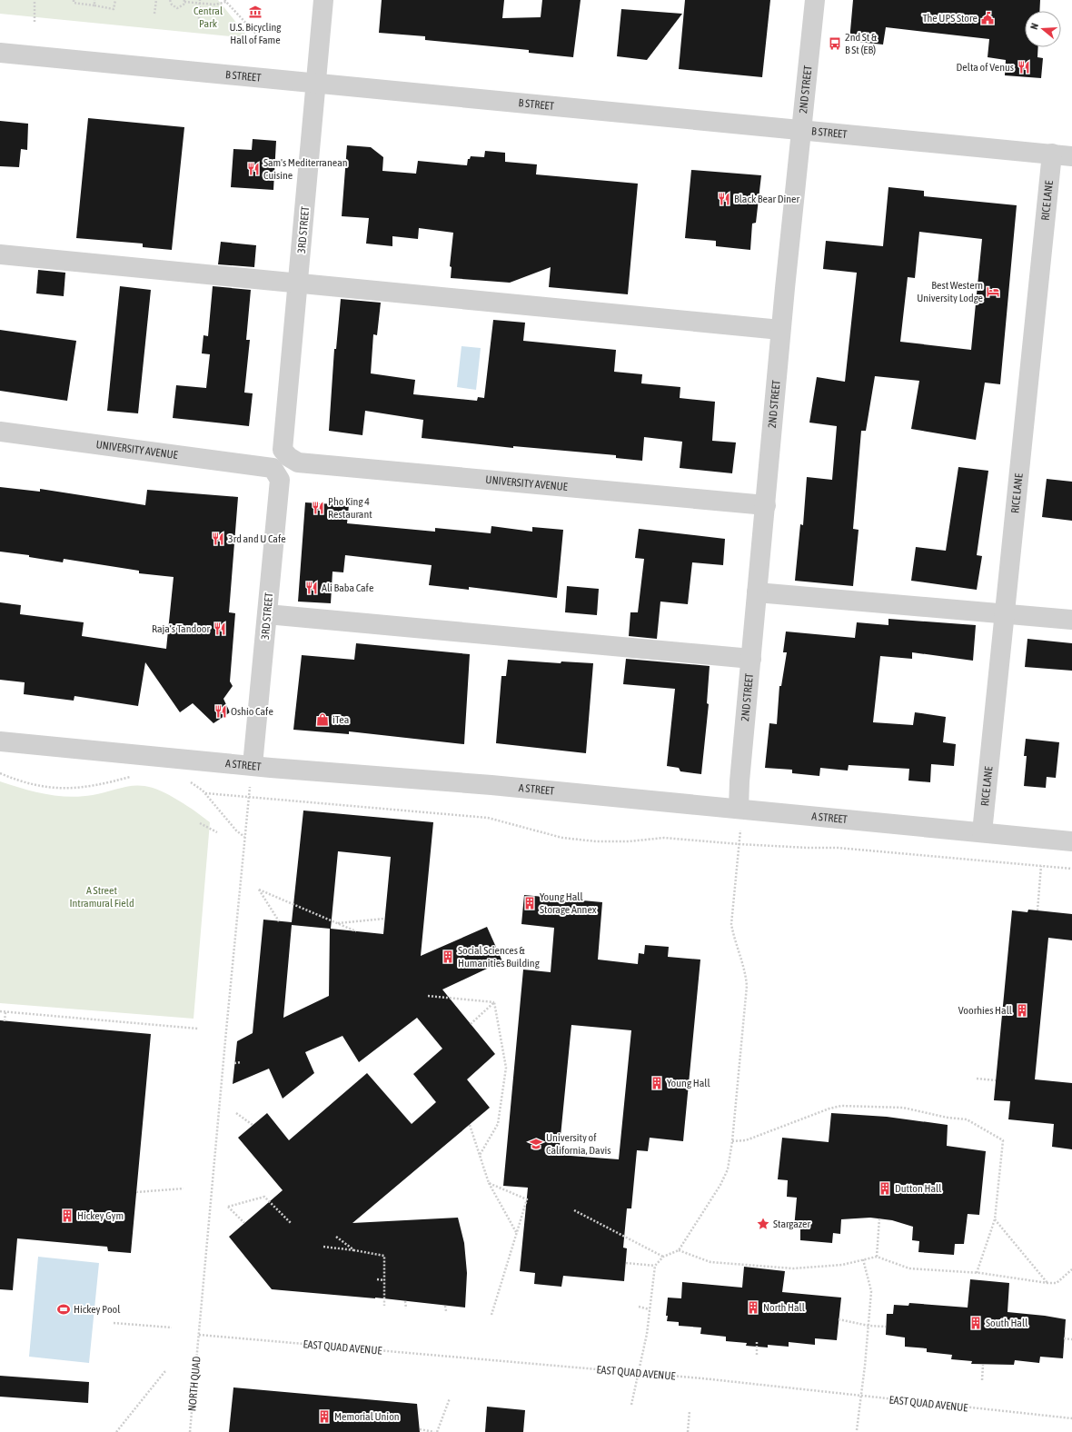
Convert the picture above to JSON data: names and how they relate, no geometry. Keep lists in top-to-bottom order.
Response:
{
  "streets": {
    "street": [
      "B STREET",
      "2ND STREET",
      "RICE LANE",
      "3RD STREET",
      "UNIVERSITY AVENUE",
      "A STREET"
    ],
    "path": ["EAST QUAD AVENUE", "NORTH QUAD"]
  },
  "crossings": [
    ["B STREET", "2ND STREET"],
    ["B STREET", "RICE LANE"],
    ["B STREET", "3RD STREET"],
    ["2ND STREET", "UNIVERSITY AVENUE"],
    ["2ND STREET", "A STREET"],
    ["RICE LANE", "A STREET"],
    ["3RD STREET", "UNIVERSITY AVENUE"],
    ["3RD STREET", "A STREET"],
    ["3RD STREET", "NORTH QUAD"],
    ["A STREET", "NORTH QUAD"],
    ["EAST QUAD AVENUE", "NORTH QUAD"]
  ],
  "parks": ["Central Park", "A Street Intramural Field"],
  "places": {
    "museum": ["U.S. Bicycling Hall of Fame"],
    "public building": ["The UPS Store"],
    "bus stop": ["2nd St & B St (EB)"],
    "restaurant": [
      "Delta of Venus",
      "Sam's Mediterranean Cuisine",
      "Black Bear Diner",
      "Pho King 4 Restaurant",
      "3rd and U Cafe",
      "Ali Baba Cafe",
      "Raja's Tandoor",
      "Oshio Cafe"
    ],
    "hotel": ["Best Western University Lodge"],
    "shop": ["iTea"],
    "building": [
      "Young Hall Storage Annex",
      "Social Sciences & Humanities Building",
      "Voorhies Hall",
      "Young Hall",
      "Dutton Hall",
      "Hickey Gym",
      "North Hall",
      "South Hall",
      "Memorial Union"
    ],
    "school or university": ["University of California, Davis"],
    "place": ["Stargazer"],
    "sports": ["Hickey Pool"]
  },
  "north": "left"
}
